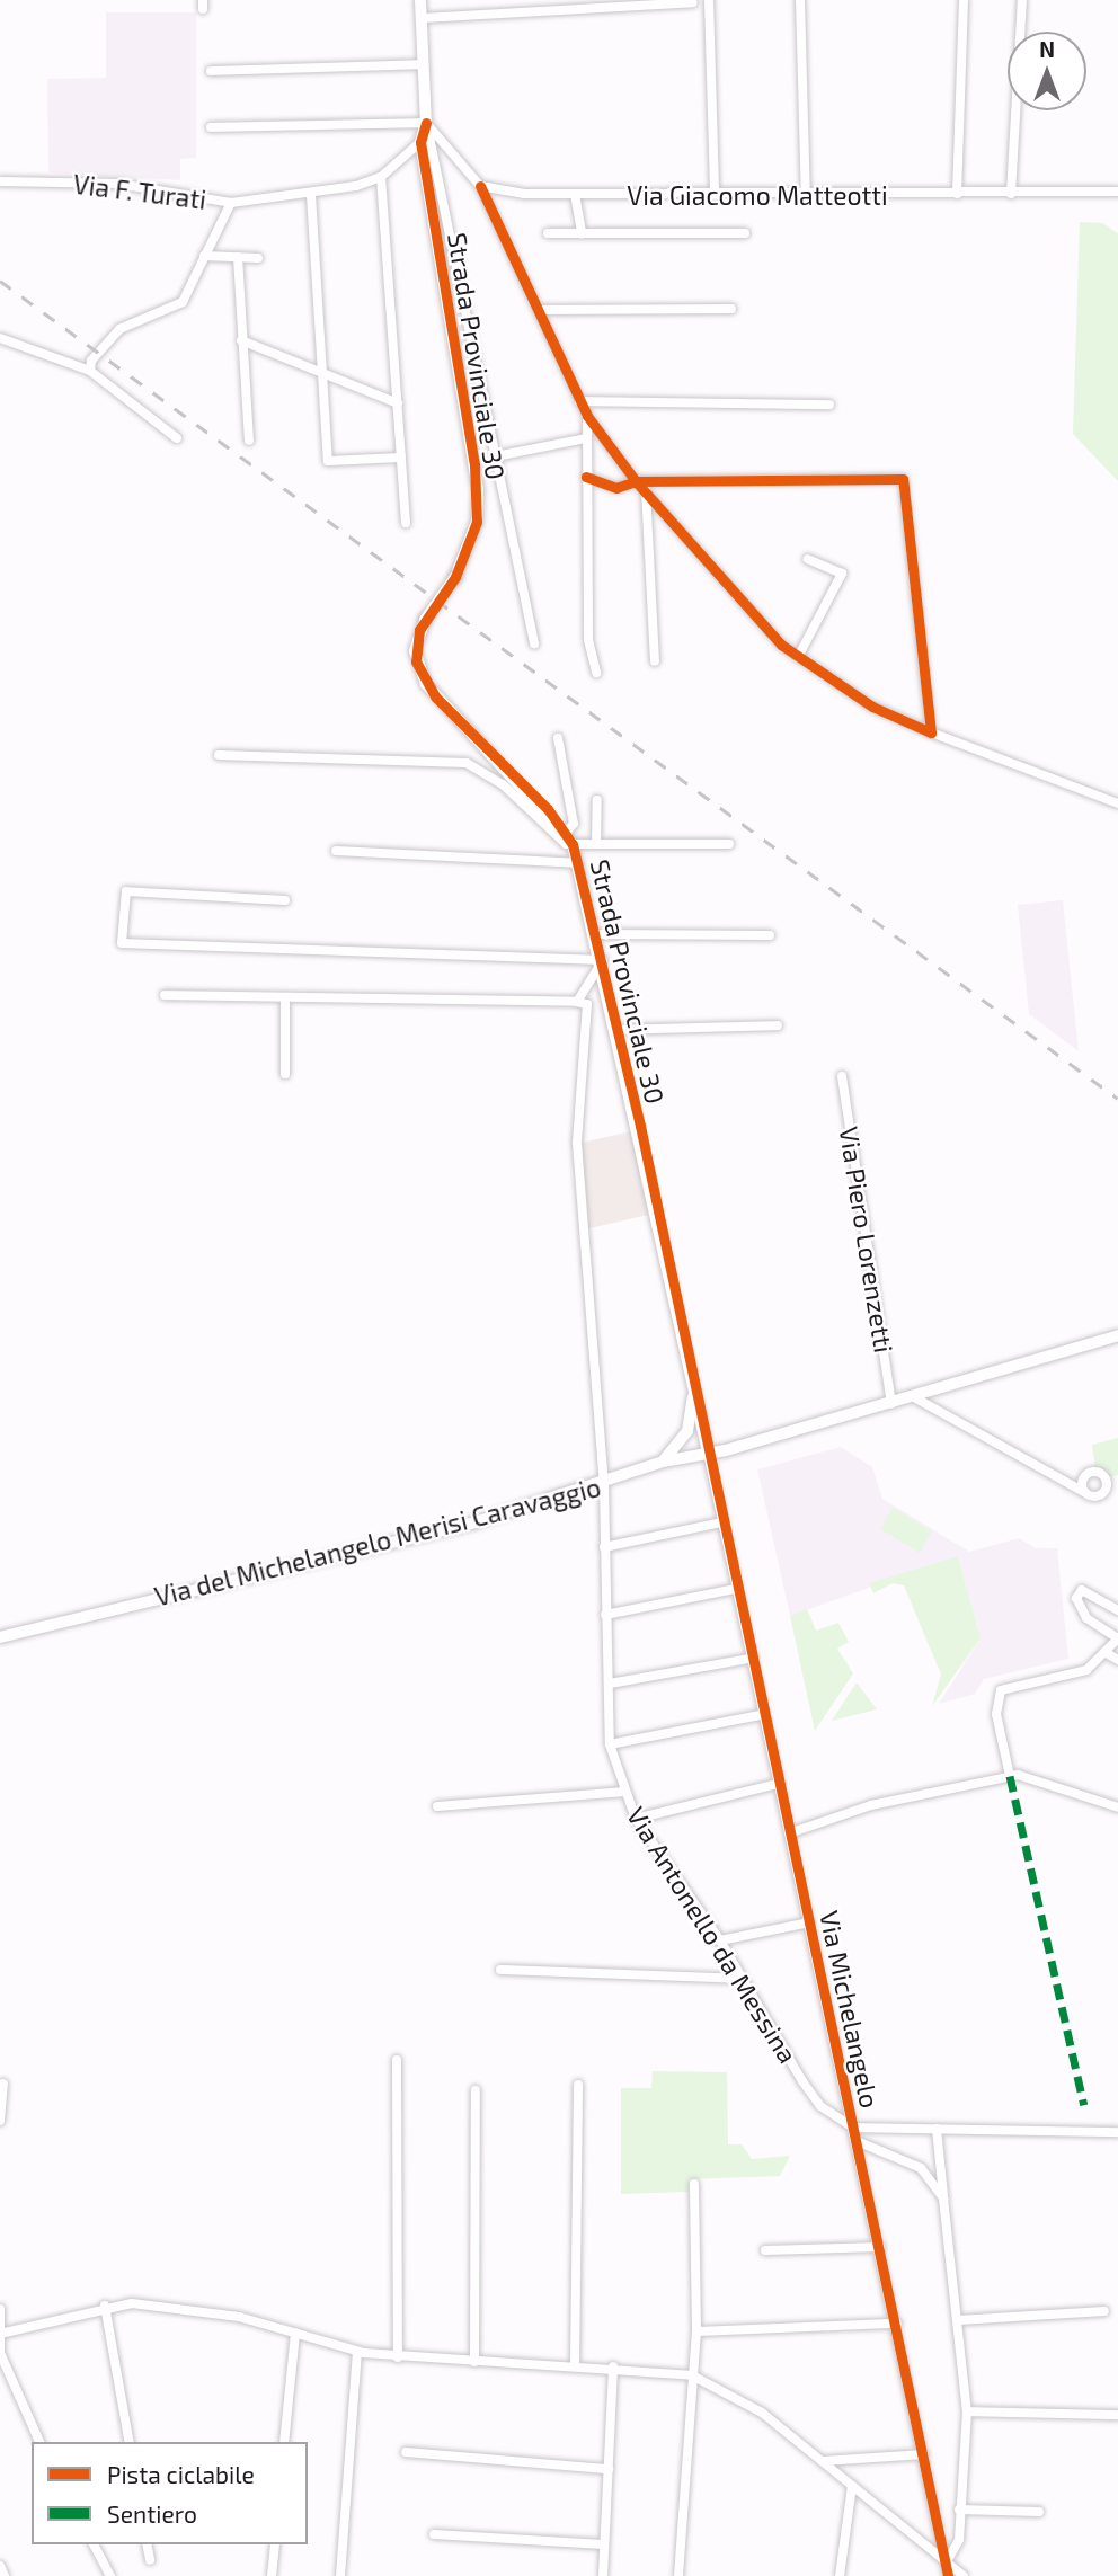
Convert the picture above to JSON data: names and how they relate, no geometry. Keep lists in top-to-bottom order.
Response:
{
  "streets": {
    "street": [
      "Via F. Turati",
      "Via Giacomo Matteotti",
      "Strada Provinciale 30",
      "Via Piero Lorenzetti",
      "Via del Michelangelo Merisi Caravaggio",
      "Via Antonello da Messina",
      "Via Michelangelo"
    ]
  },
  "crossings": [
    ["Strada Provinciale 30", "Via del Michelangelo Merisi Caravaggio"],
    ["Strada Provinciale 30", "Via Michelangelo"],
    ["Via Piero Lorenzetti", "Via del Michelangelo Merisi Caravaggio"],
    ["Via del Michelangelo Merisi Caravaggio", "Via Antonello da Messina"],
    ["Via del Michelangelo Merisi Caravaggio", "Via Michelangelo"],
    ["Via Antonello da Messina", "Via Michelangelo"]
  ],
  "legend": ["Pista ciclabile", "Sentiero"],
  "north": "top"
}
